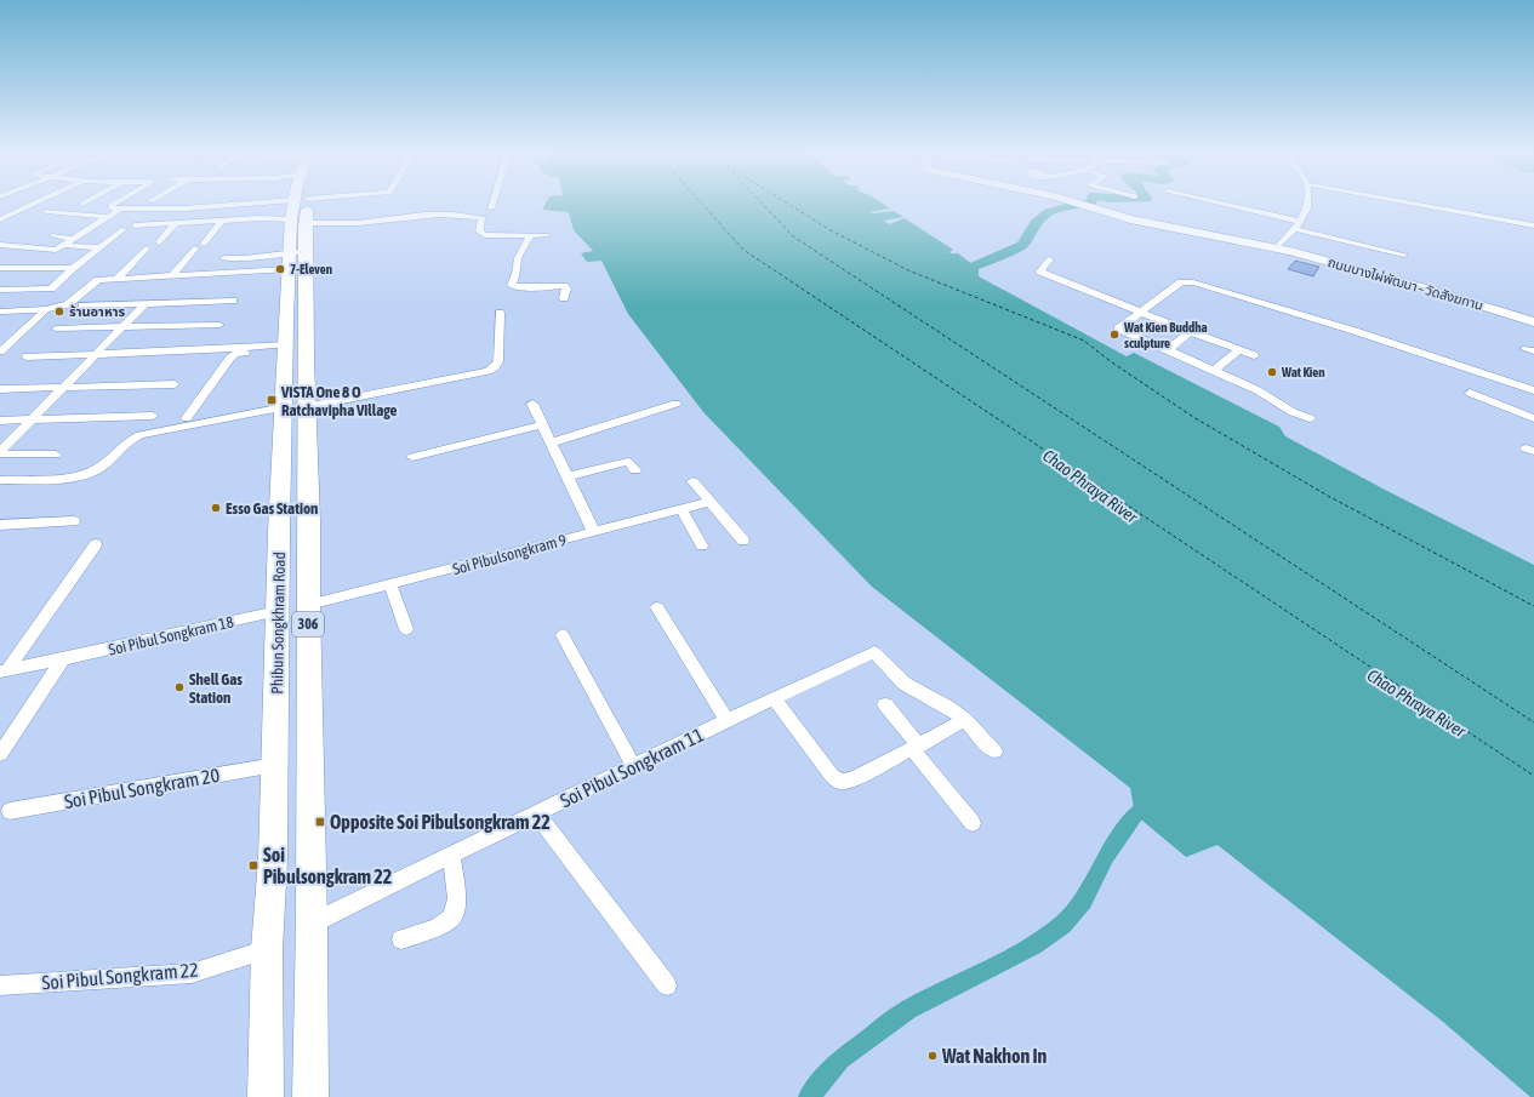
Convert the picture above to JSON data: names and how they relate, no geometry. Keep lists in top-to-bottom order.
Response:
{
  "streets": {
    "main road": ["Phibun Songkhram Road", "306"],
    "street": [
      "ถนนบางไผ่พัฒนา – วัดสังฆทาน",
      "Soi Pibulsongkram 9",
      "Soi Pibul Songkram 18",
      "Soi Pibul Songkram 11",
      "Soi Pibul Songkram 20",
      "Soi Pibul Songkram 22"
    ]
  },
  "crossings": [
    ["Soi Pibulsongkram 9", "Phibun Songkhram Road"],
    ["Phibun Songkhram Road", "Soi Pibul Songkram 18"],
    ["Phibun Songkhram Road", "Soi Pibul Songkram 11"],
    ["Phibun Songkhram Road", "Soi Pibul Songkram 20"],
    ["Phibun Songkhram Road", "Soi Pibul Songkram 22"]
  ],
  "water": ["Chao Phraya River"],
  "places": {
    "other": [
      "7-Eleven",
      "ร้านอาหาร",
      "Wat Kien Buddha sculpture",
      "Wat Kien",
      "Esso Gas Station",
      "Shell Gas Station",
      "Wat Nakhon In"
    ],
    "transit": ["VISTA One 8 O Ratchavipha Village", "Opposite Soi Pibulsongkram 22", "Soi Pibulsongkram 22"]
  }
}
